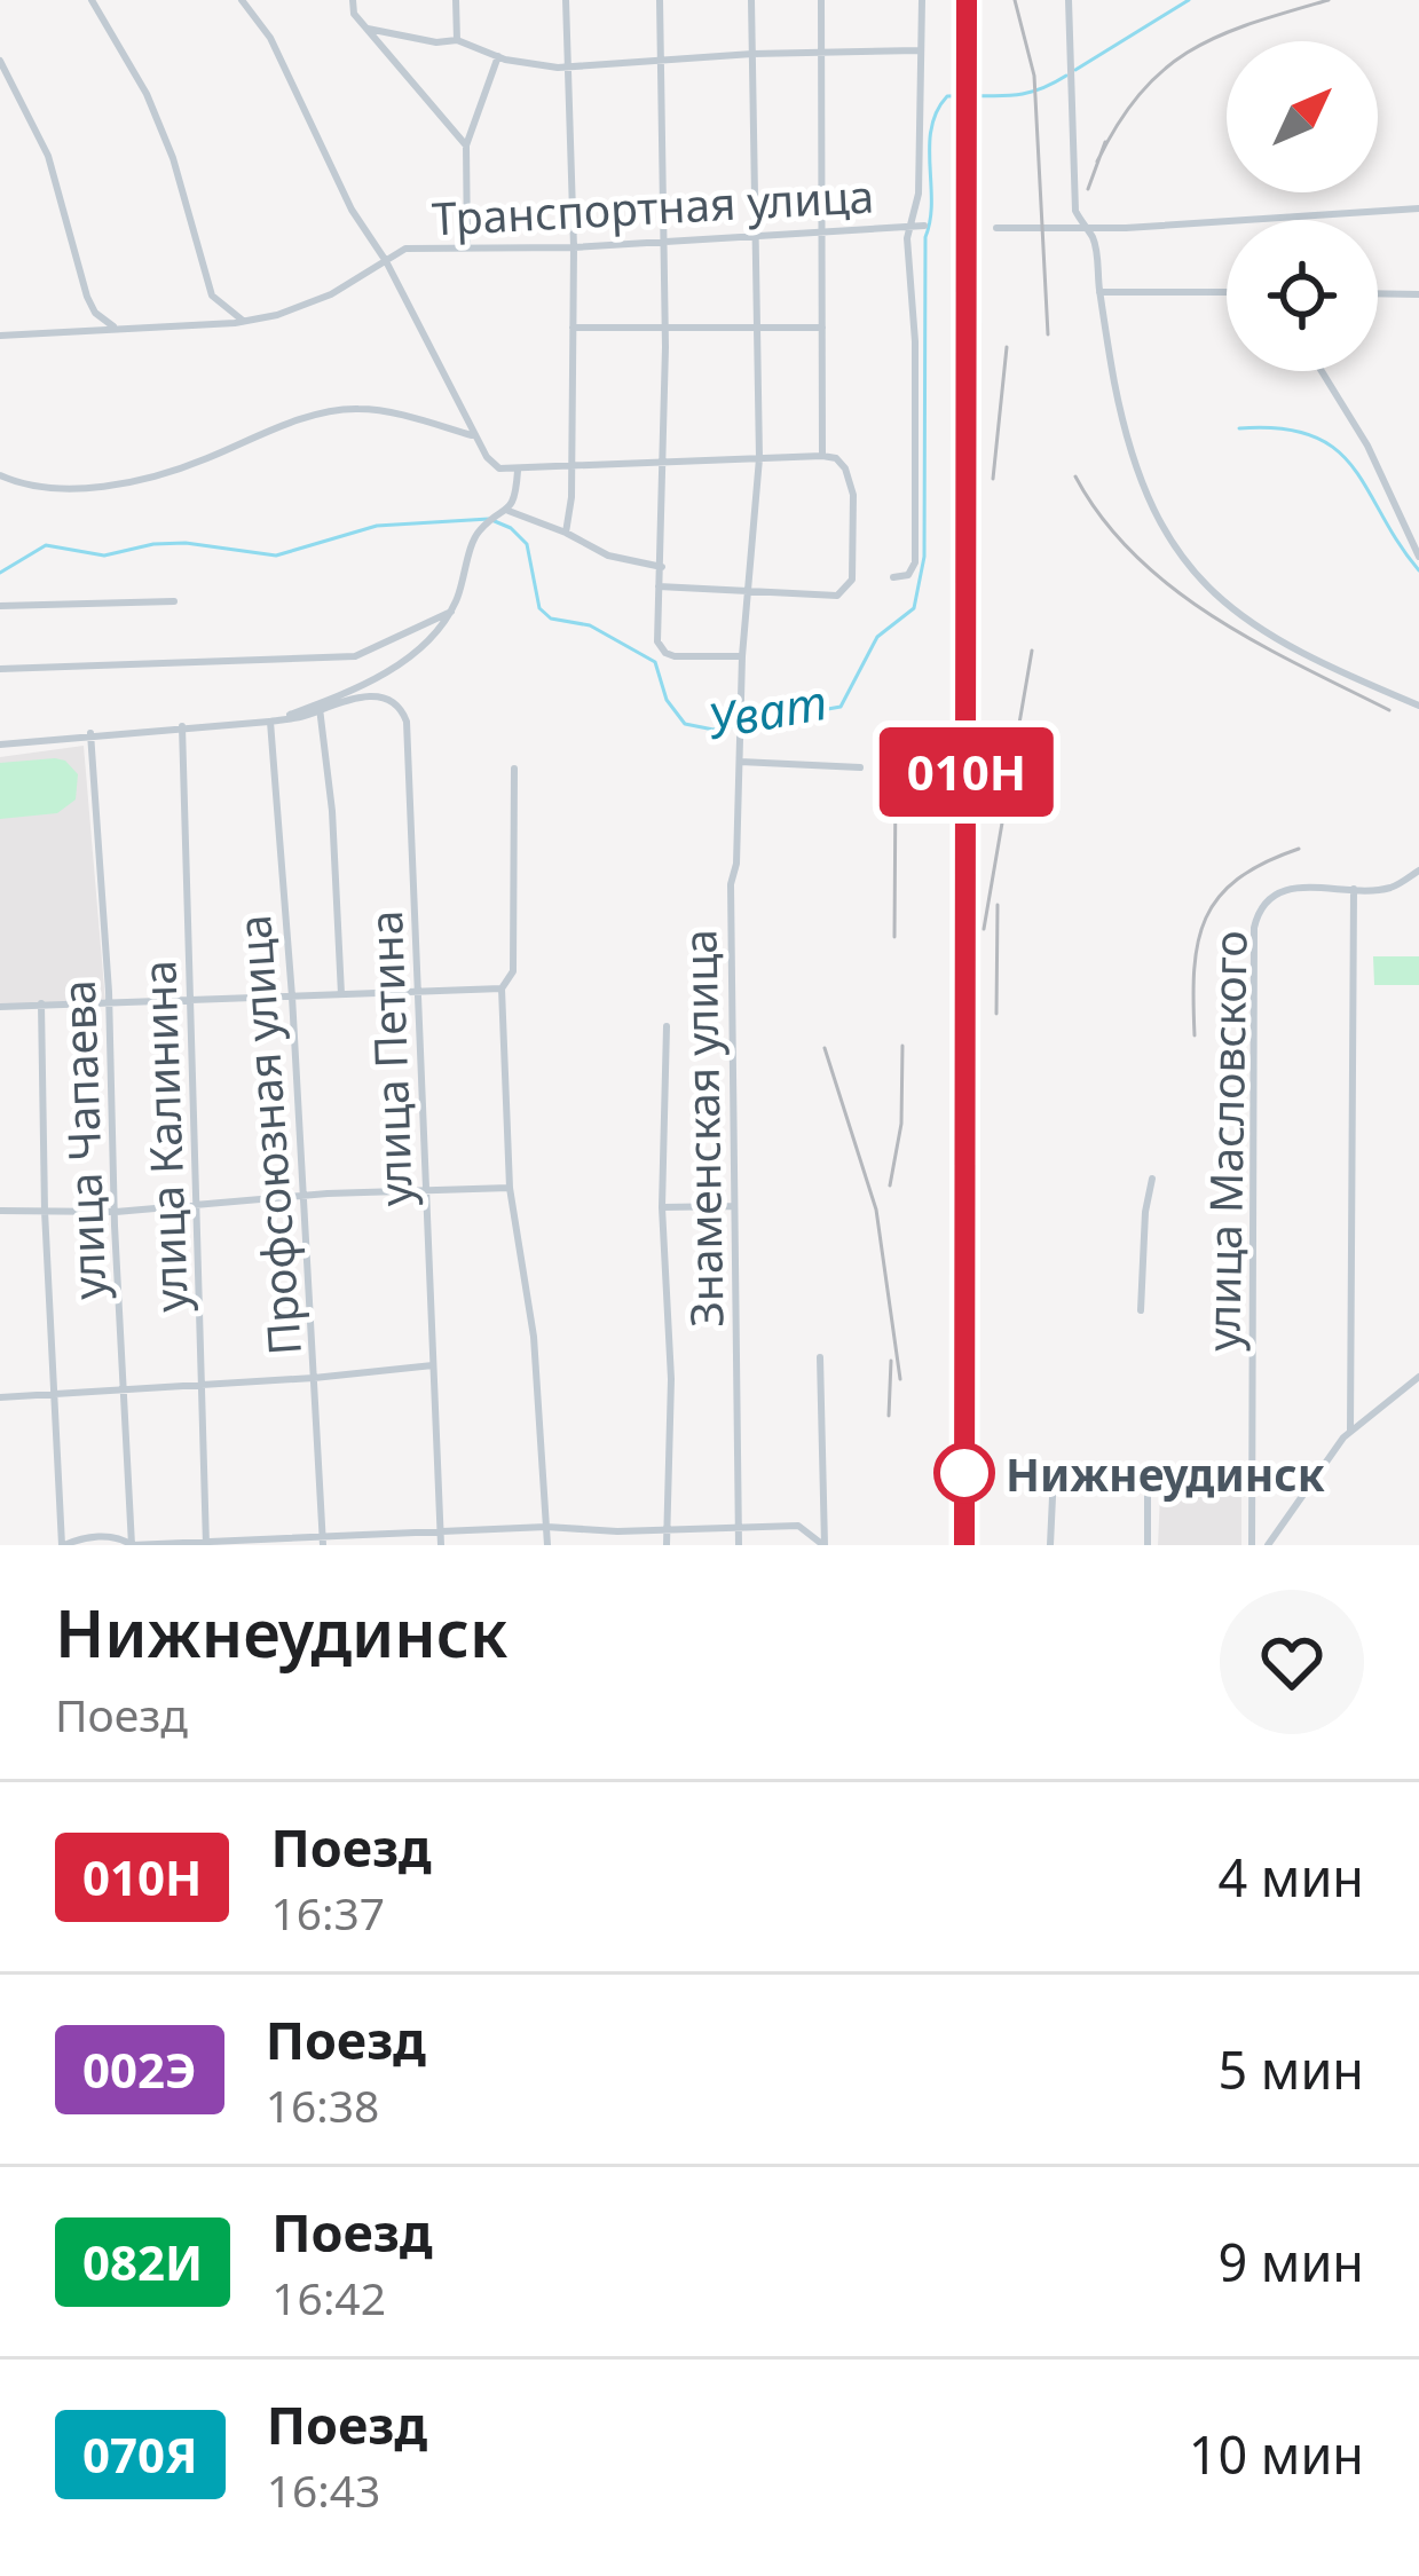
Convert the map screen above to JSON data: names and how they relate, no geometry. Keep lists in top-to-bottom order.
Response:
{
  "streets": {
    "street": [
      "Транспортная улица",
      "улица Петина",
      "Знаменская улица",
      "Профсоюзная улица",
      "улица Калинина",
      "улица Чапаева",
      "улица Масловского"
    ]
  },
  "crossings": [
    ["Транспортная улица", "Знаменская улица"],
    ["улица Петина", "Профсоюзная улица"]
  ],
  "water": ["Уват"],
  "places": ["Нижнеудинск"],
  "north": "top right",
  "page": {
    "on_map": "010Н",
    "heading": ["Нижнеудинск", "Поезд"],
    "list": [
      {
        "mark": "010Н",
        "name": "Поезд",
        "note": "16:37",
        "value": "4 мин"
      },
      {
        "mark": "002Э",
        "name": "Поезд",
        "note": "16:38",
        "value": "5 мин"
      },
      {
        "mark": "082И",
        "name": "Поезд",
        "note": "16:42",
        "value": "9 мин"
      },
      {
        "mark": "070Я",
        "name": "Поезд",
        "note": "16:43",
        "value": "10 мин"
      }
    ]
  }
}
